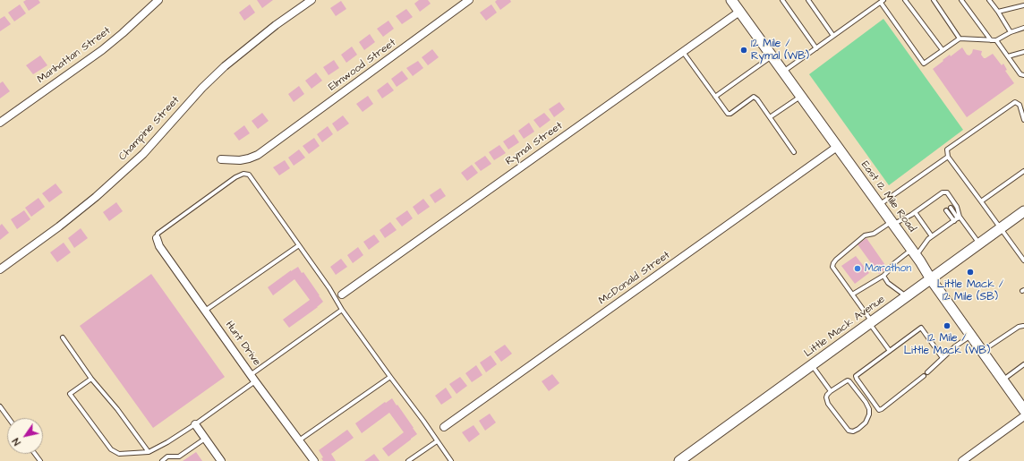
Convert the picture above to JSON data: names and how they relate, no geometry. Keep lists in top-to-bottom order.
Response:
{
  "streets": {
    "main road": ["East 12 Mile Road", "Little Mack Avenue"],
    "street": [
      "Manhattan Street",
      "Elmwood Street",
      "Champine Street",
      "Rymal Street",
      "McDonald Street",
      "Hunt Drive"
    ]
  },
  "crossings": [
    ["Rymal Street", "East 12 Mile Road"],
    ["East 12 Mile Road", "McDonald Street"],
    ["East 12 Mile Road", "Little Mack Avenue"]
  ],
  "places": [
    "12 Mile / Rymal (WB)",
    "Marathon",
    "Little Mack / 12 Mile (SB)",
    "12 Mile / Little Mack (WB)"
  ],
  "north": "bottom left"
}
